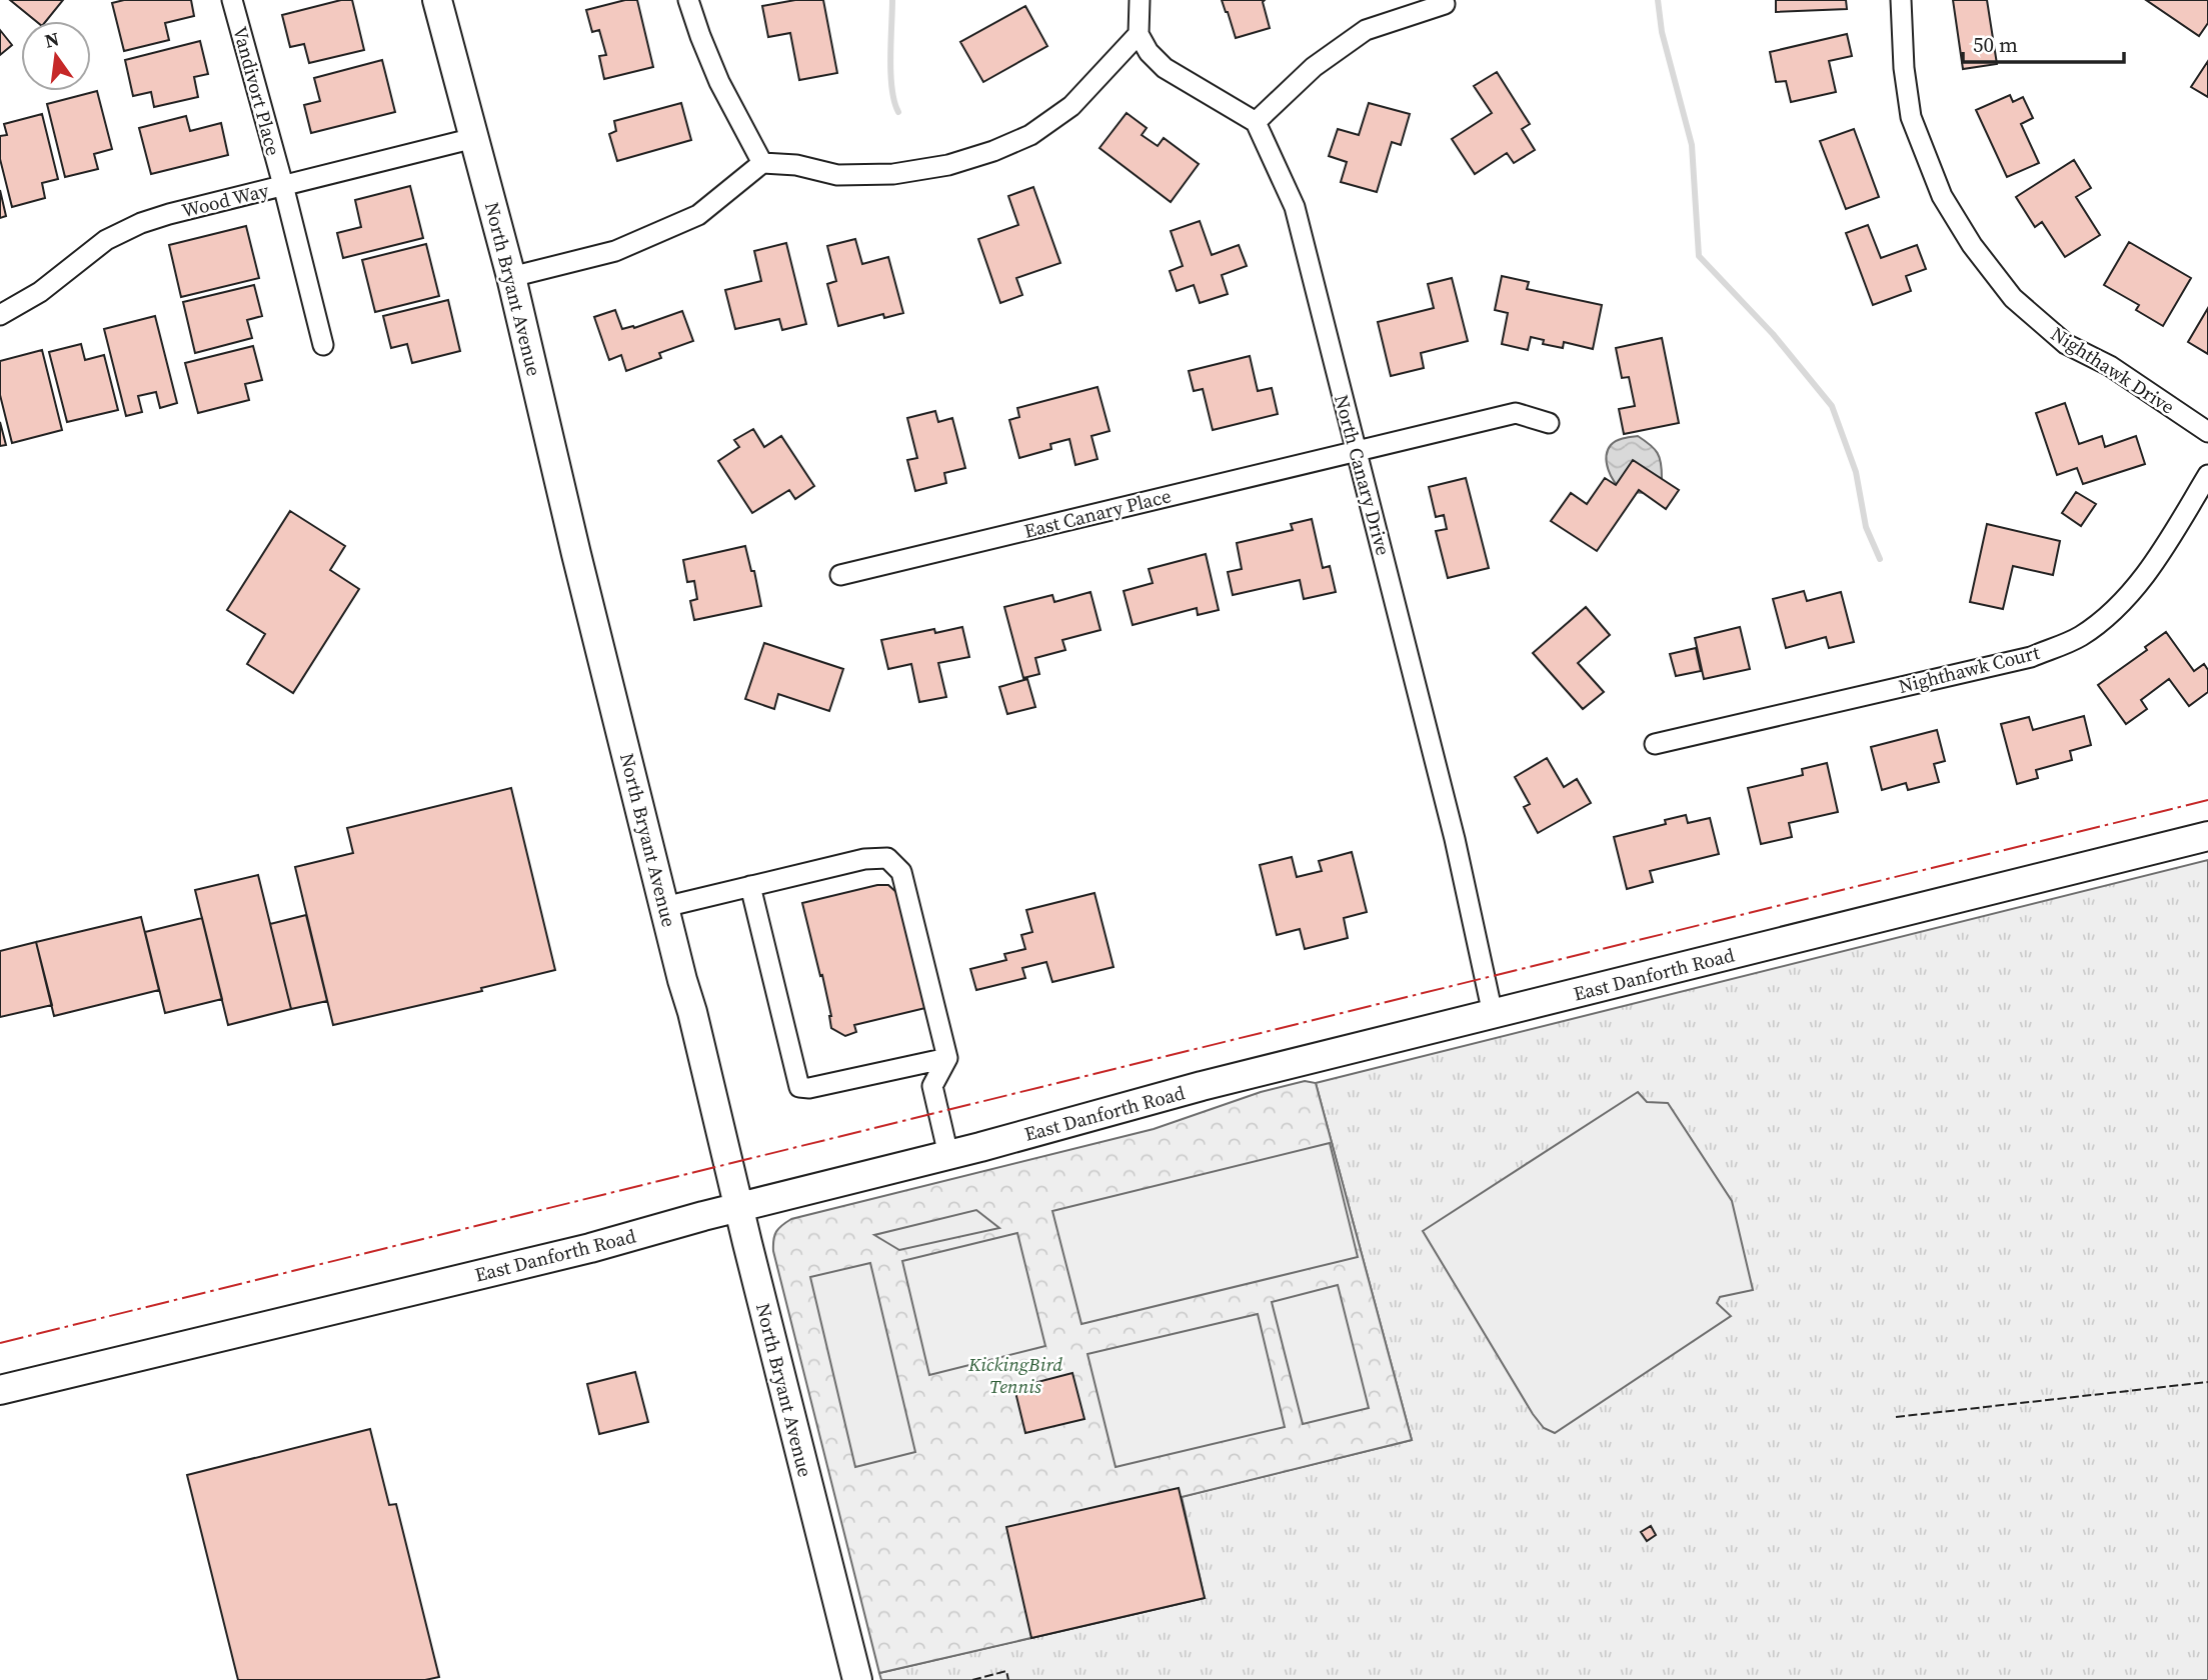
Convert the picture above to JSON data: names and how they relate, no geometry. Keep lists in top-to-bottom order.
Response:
{
  "streets": {
    "street": [
      "Vandivort Place",
      "Wood Way",
      "North Bryant Avenue",
      "Nighthawk Drive",
      "North Canary Drive",
      "East Canary Place",
      "Nighthawk Court",
      "East Danforth Road"
    ]
  },
  "crossings": [
    ["Vandivort Place", "Wood Way"],
    ["Wood Way", "North Bryant Avenue"],
    ["North Bryant Avenue", "East Danforth Road"],
    ["North Canary Drive", "East Canary Place"],
    ["North Canary Drive", "East Danforth Road"]
  ],
  "parks": ["KickingBird Tennis"],
  "scale_bar": "50 m",
  "north": "top"
}
